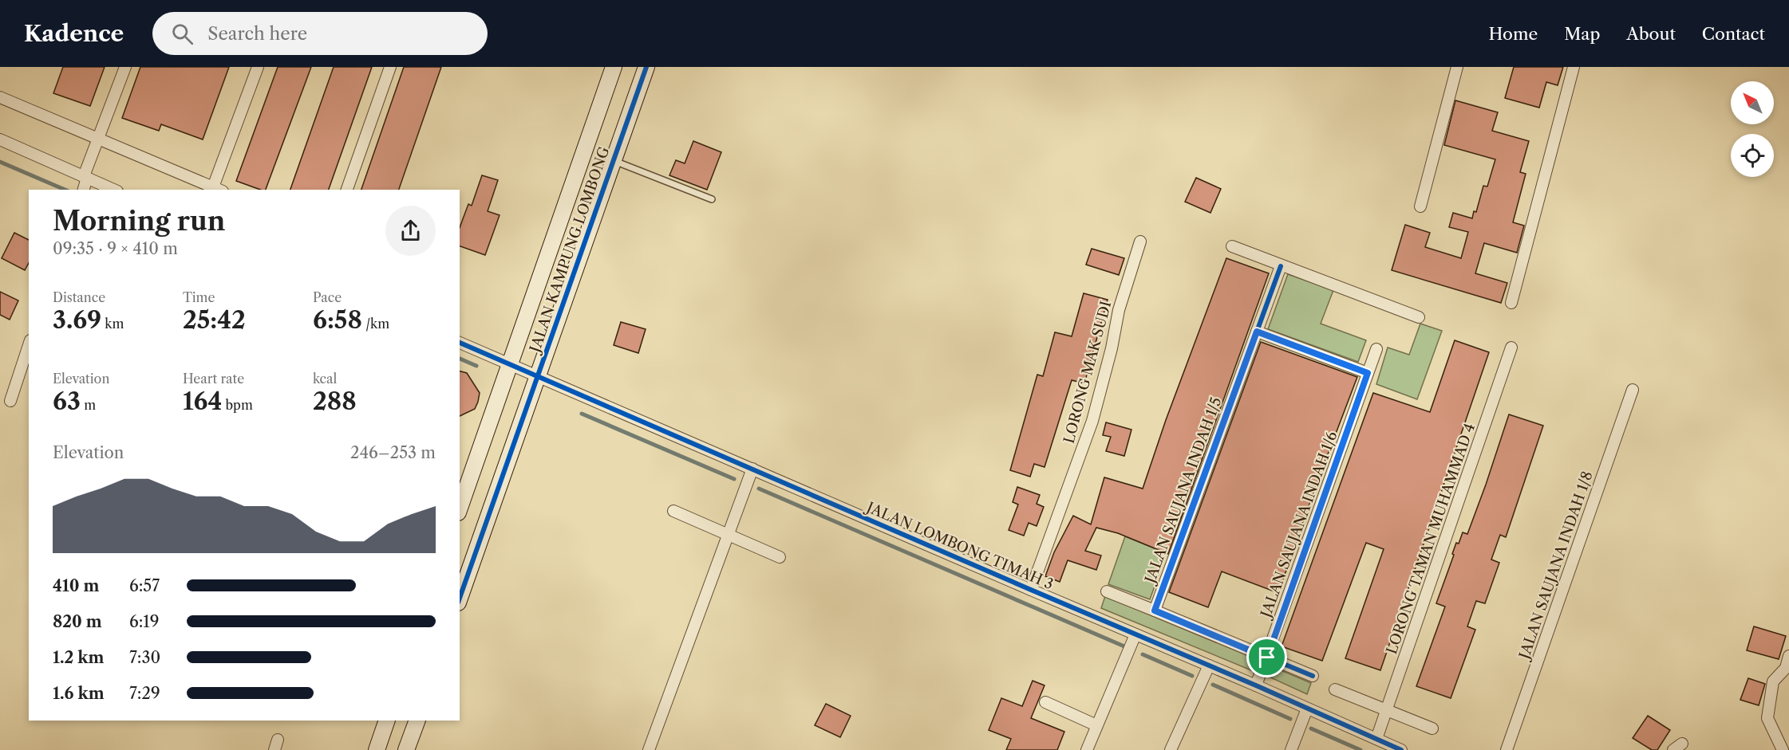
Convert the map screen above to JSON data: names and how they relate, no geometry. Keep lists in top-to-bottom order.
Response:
{
  "streets": {
    "street": [
      "JALAN KAMPUNG LOMBONG",
      "LORONG MAK SUDI",
      "JALAN SAUJANA INDAH 1/5",
      "JALAN SAUJANA INDAH 1/6",
      "LORONG TAMAN MUHAMMAD 4",
      "JALAN LOMBONG TIMAH 3",
      "JALAN SAUJANA INDAH 1/8"
    ]
  },
  "crossings": [
    ["JALAN KAMPUNG LOMBONG", "JALAN LOMBONG TIMAH 3"],
    ["LORONG MAK SUDI", "JALAN LOMBONG TIMAH 3"],
    ["JALAN SAUJANA INDAH 1/6", "JALAN LOMBONG TIMAH 3"],
    ["LORONG TAMAN MUHAMMAD 4", "JALAN LOMBONG TIMAH 3"]
  ],
  "north": "top left",
  "page": {
    "header": "Kadence",
    "search": "Search here",
    "nav": [
      "Home",
      "Map",
      "About",
      "Contact"
    ],
    "heading": ["Morning run", "09:35 · 9 × 410 m"],
    "stats": [
      ["Distance", "3.69 km"],
      ["Time", "25:42"],
      ["Pace", "6:58 /km"],
      ["Elevation", "63 m"],
      ["Heart rate", "164 bpm"],
      ["kcal", "288"]
    ],
    "chart": ["Elevation", "246–253 m"],
    "list": [
      {
        "name": "410 m",
        "note": "6:57"
      },
      {
        "name": "820 m",
        "note": "6:19"
      },
      {
        "name": "1.2 km",
        "note": "7:30"
      },
      {
        "name": "1.6 km",
        "note": "7:29"
      }
    ]
  }
}
